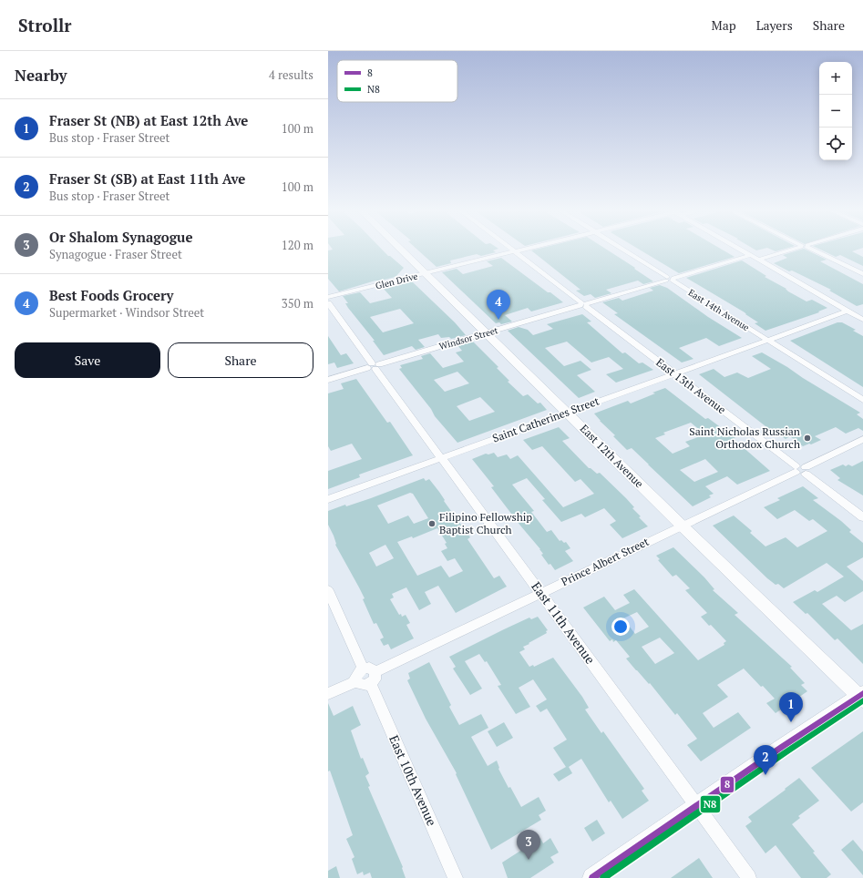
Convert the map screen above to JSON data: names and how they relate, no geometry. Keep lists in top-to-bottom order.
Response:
{
  "streets": {
    "street": [
      "Glen Drive",
      "East 14th Avenue",
      "Windsor Street",
      "East 13th Avenue",
      "Saint Catherines Street",
      "East 12th Avenue",
      "Prince Albert Street",
      "East 11th Avenue",
      "East 10th Avenue"
    ]
  },
  "crossings": [
    ["Glen Drive", "East 13th Avenue"],
    ["Glen Drive", "East 12th Avenue"],
    ["Glen Drive", "East 11th Avenue"],
    ["East 14th Avenue", "Windsor Street"],
    ["East 14th Avenue", "Saint Catherines Street"],
    ["Windsor Street", "East 13th Avenue"],
    ["Windsor Street", "East 12th Avenue"],
    ["Windsor Street", "East 11th Avenue"],
    ["East 13th Avenue", "Saint Catherines Street"],
    ["East 13th Avenue", "Prince Albert Street"],
    ["Saint Catherines Street", "East 12th Avenue"],
    ["Saint Catherines Street", "East 11th Avenue"],
    ["East 12th Avenue", "Prince Albert Street"],
    ["Prince Albert Street", "East 11th Avenue"],
    ["Prince Albert Street", "East 10th Avenue"]
  ],
  "places": ["Saint Nicholas Russian Orthodox Church", "Filipino Fellowship Baptist Church"],
  "lines": ["transit line 8", "transit line N8"],
  "legend": ["8", "N8"],
  "page": {
    "header": "Strollr",
    "nav": ["Map", "Layers", "Share"],
    "heading": ["Nearby", "4 results"],
    "map_buttons": ["+", "−"],
    "list": [
      {
        "mark": "1",
        "name": "Fraser St (NB) at East 12th Ave",
        "note": "Bus stop · Fraser Street",
        "value": "100 m"
      },
      {
        "mark": "2",
        "name": "Fraser St (SB) at East 11th Ave",
        "note": "Bus stop · Fraser Street",
        "value": "100 m"
      },
      {
        "mark": "3",
        "name": "Or Shalom Synagogue",
        "note": "Synagogue · Fraser Street",
        "value": "120 m"
      },
      {
        "mark": "4",
        "name": "Best Foods Grocery",
        "note": "Supermarket · Windsor Street",
        "value": "350 m"
      }
    ],
    "pins": [
      "4",
      "1",
      "2",
      "3"
    ],
    "buttons": ["Save", "Share"]
  }
}
